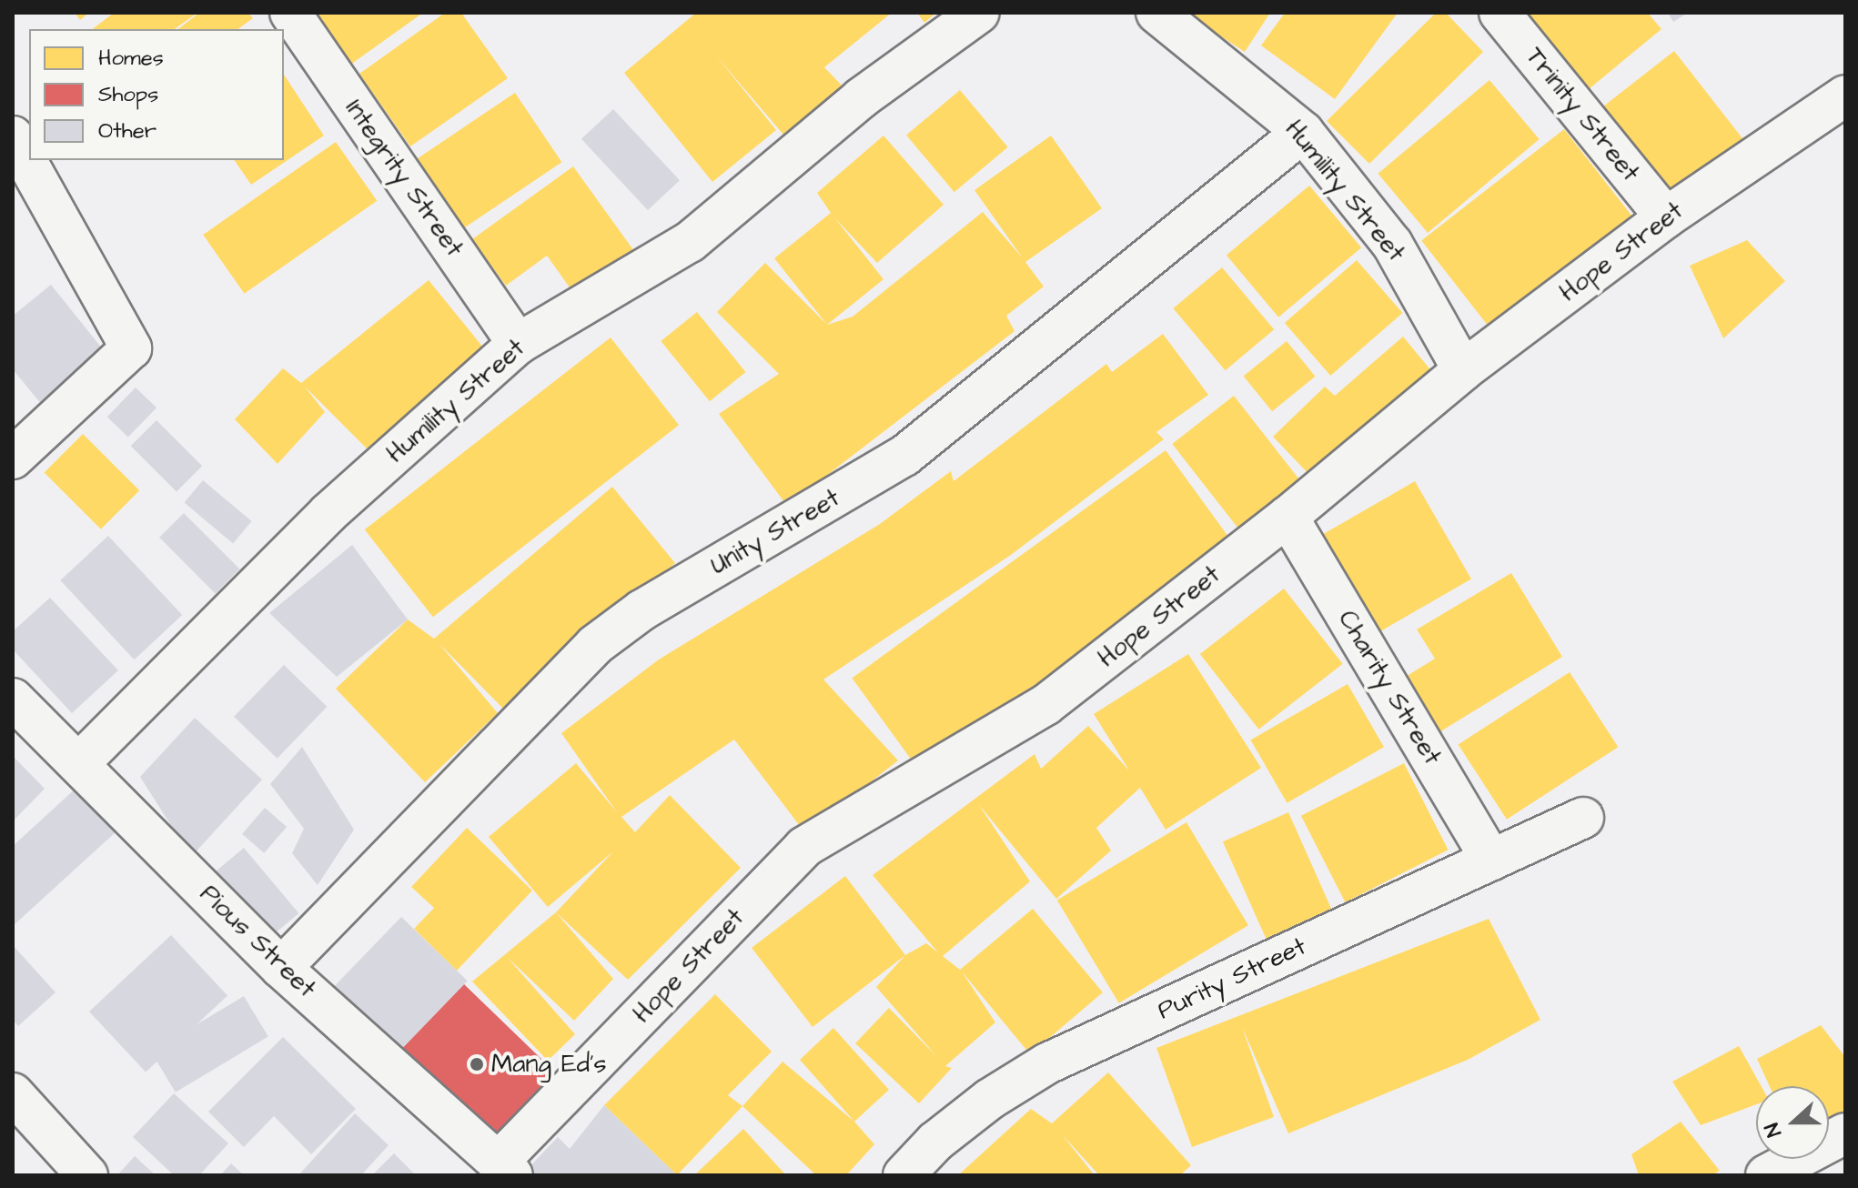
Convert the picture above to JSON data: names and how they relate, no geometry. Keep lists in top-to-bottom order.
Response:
{
  "streets": {
    "street": [
      "Trinity Street",
      "Integrity Street",
      "Humility Street",
      "Hope Street",
      "Unity Street",
      "Charity Street",
      "Pious Street",
      "Purity Street"
    ]
  },
  "crossings": [
    ["Trinity Street", "Hope Street"],
    ["Integrity Street", "Humility Street"],
    ["Humility Street", "Hope Street"],
    ["Humility Street", "Unity Street"],
    ["Humility Street", "Pious Street"],
    ["Hope Street", "Charity Street"],
    ["Hope Street", "Pious Street"],
    ["Unity Street", "Pious Street"],
    ["Charity Street", "Purity Street"]
  ],
  "places": ["Mang Ed's"],
  "legend": ["Homes", "Shops", "Other"],
  "north": "left"
}
